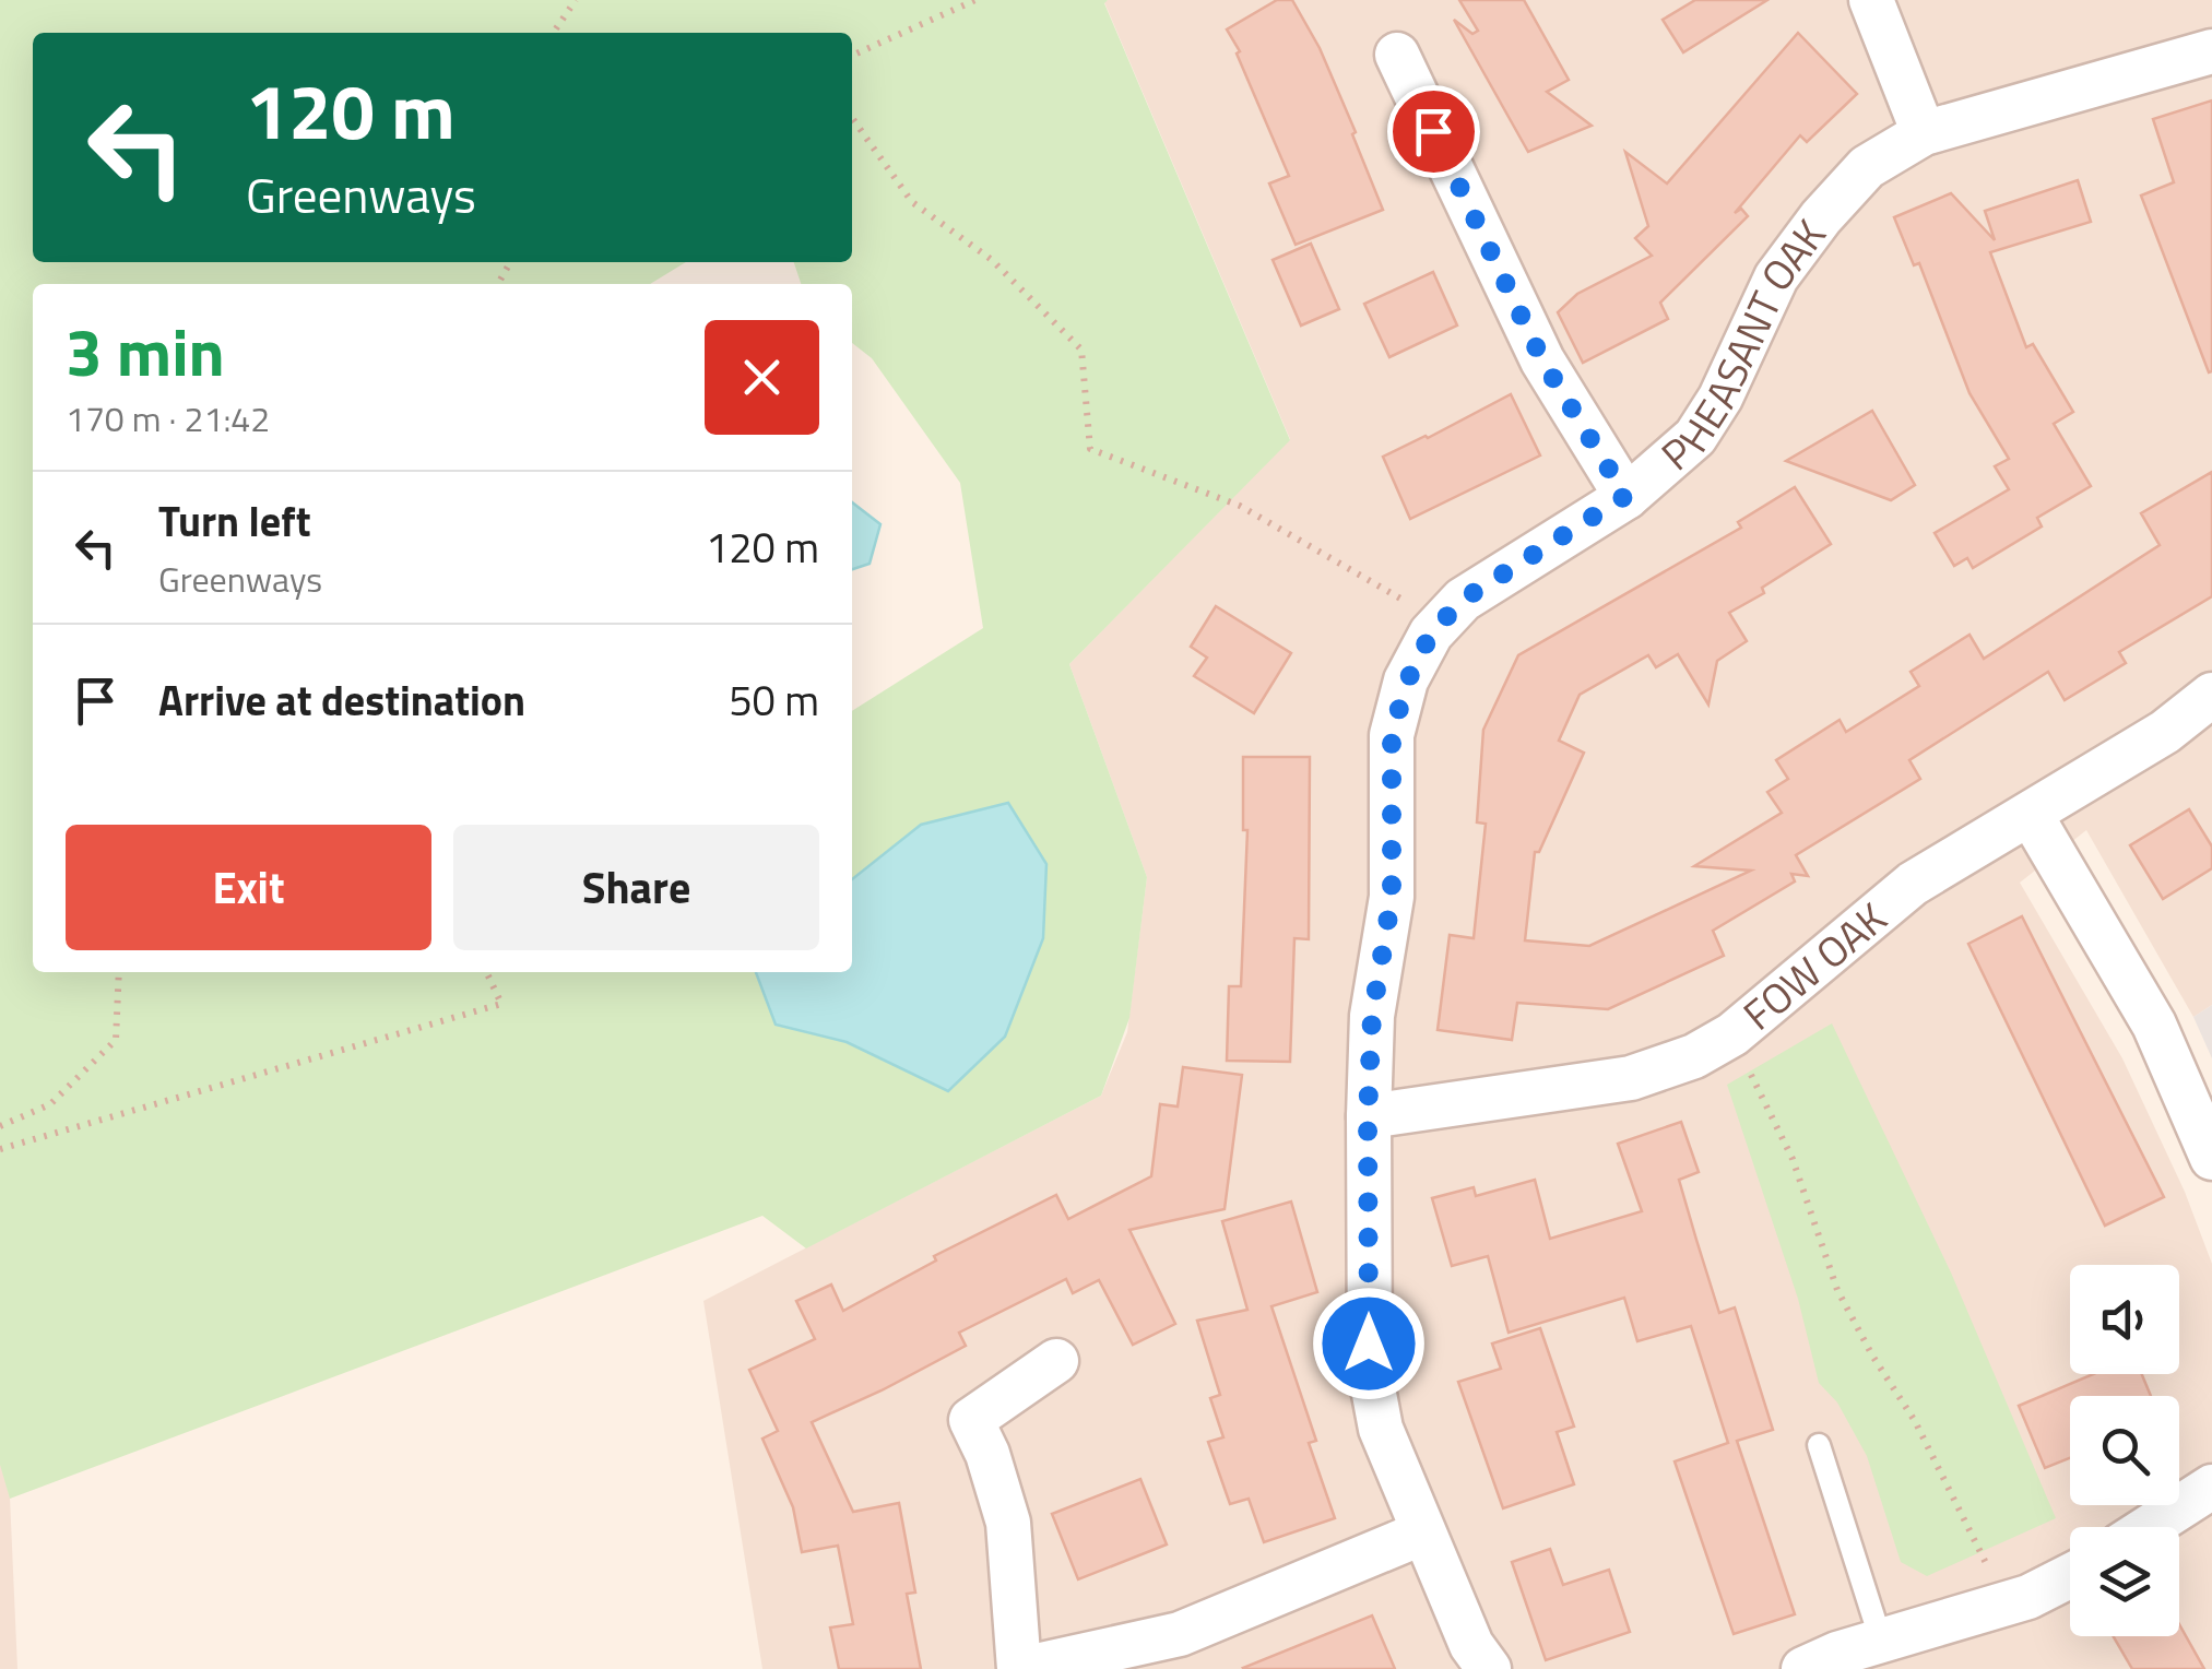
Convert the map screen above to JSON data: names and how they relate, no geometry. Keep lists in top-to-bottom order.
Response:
{
  "streets": {
    "street": ["PHEASANT OAK", "FOW OAK"]
  },
  "crossings": [
    ["PHEASANT OAK", "FOW OAK"]
  ],
  "page": {
    "turn": ["120 m", "Greenways"],
    "heading": ["3 min", "170 m · 21:42"],
    "list": [
      {
        "name": "Turn left",
        "note": "Greenways",
        "value": "120 m"
      },
      {
        "name": "Arrive at destination",
        "value": "50 m"
      }
    ],
    "buttons": ["Exit", "Share"]
  }
}
